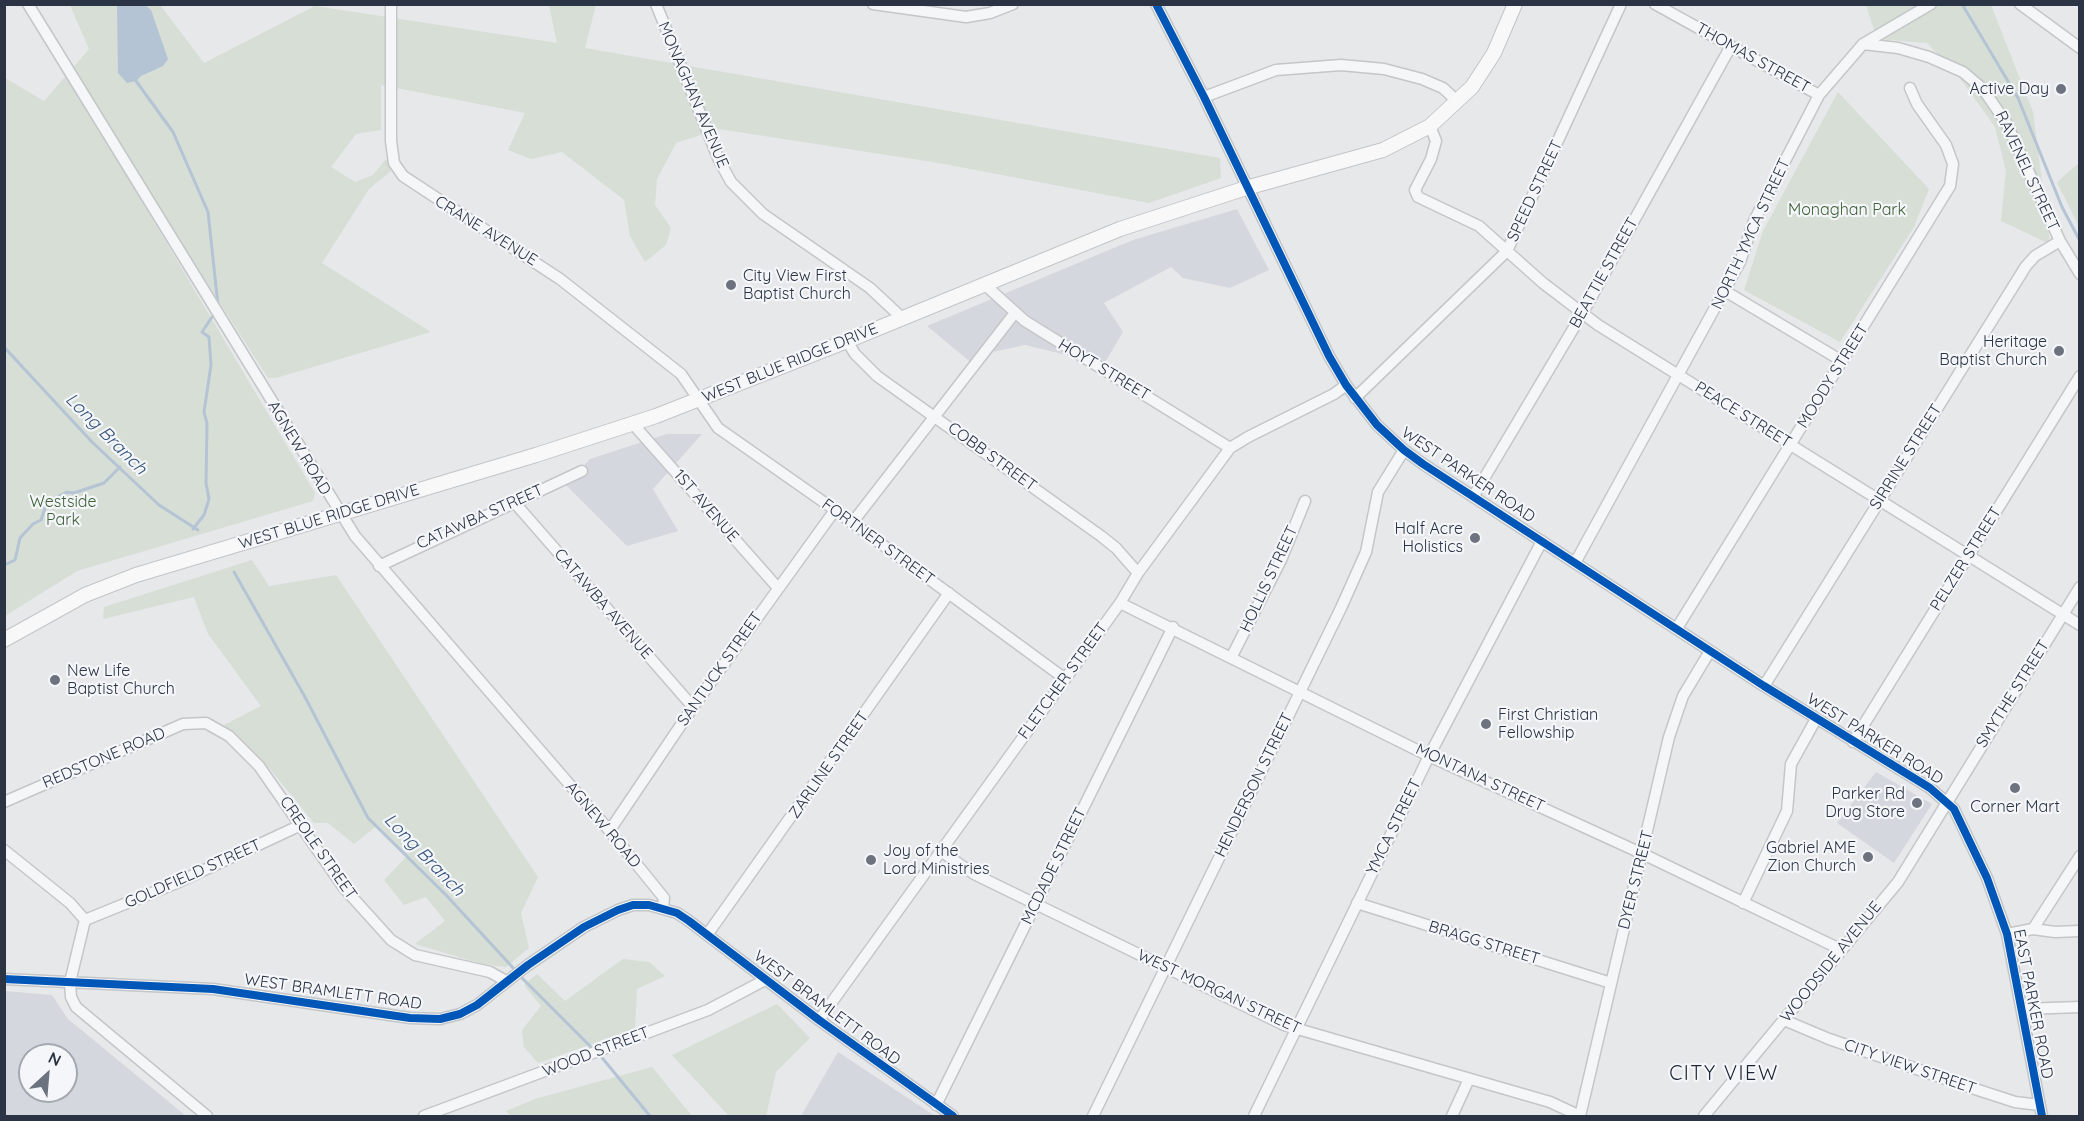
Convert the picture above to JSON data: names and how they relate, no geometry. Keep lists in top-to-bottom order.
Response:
{
  "streets": {
    "main road": ["WEST BLUE RIDGE DRIVE"],
    "street": [
      "THOMAS STREET",
      "MONAGHAN AVENUE",
      "RAVENEL STREET",
      "SPEED STREET",
      "CRANE AVENUE",
      "NORTH YMCA STREET",
      "BEATTIE STREET",
      "HOYT STREET",
      "MOODY STREET",
      "PEACE STREET",
      "AGNEW ROAD",
      "COBB STREET",
      "SIRRINE STREET",
      "WEST PARKER ROAD",
      "1ST AVENUE",
      "CATAWBA STREET",
      "FORTNER STREET",
      "PELZER STREET",
      "HOLLIS STREET",
      "CATAWBA AVENUE",
      "SANTUCK STREET",
      "FLETCHER STREET",
      "SMYTHE STREET",
      "REDSTONE ROAD",
      "ZARLINE STREET",
      "MONTANA STREET",
      "HENDERSON STREET",
      "YMCA STREET",
      "CREOLE STREET",
      "MCDADE STREET",
      "GOLDFIELD STREET",
      "DYER STREET",
      "BRAGG STREET",
      "WOODSIDE AVENUE",
      "WEST BRAMLETT ROAD",
      "WEST MORGAN STREET",
      "EAST PARKER ROAD",
      "WOOD STREET",
      "CITY VIEW STREET"
    ]
  },
  "crossings": [
    ["THOMAS STREET", "NORTH YMCA STREET"],
    ["THOMAS STREET", "BEATTIE STREET"],
    ["MONAGHAN AVENUE", "WEST BLUE RIDGE DRIVE"],
    ["RAVENEL STREET", "NORTH YMCA STREET"],
    ["RAVENEL STREET", "SIRRINE STREET"],
    ["SPEED STREET", "PEACE STREET"],
    ["SPEED STREET", "WEST PARKER ROAD"],
    ["CRANE AVENUE", "WEST BLUE RIDGE DRIVE"],
    ["CRANE AVENUE", "FORTNER STREET"],
    ["NORTH YMCA STREET", "PEACE STREET"],
    ["NORTH YMCA STREET", "WEST PARKER ROAD"],
    ["BEATTIE STREET", "PEACE STREET"],
    ["BEATTIE STREET", "WEST PARKER ROAD"],
    ["WEST BLUE RIDGE DRIVE", "HOYT STREET"],
    ["WEST BLUE RIDGE DRIVE", "PEACE STREET"],
    ["WEST BLUE RIDGE DRIVE", "AGNEW ROAD"],
    ["WEST BLUE RIDGE DRIVE", "COBB STREET"],
    ["WEST BLUE RIDGE DRIVE", "WEST PARKER ROAD"],
    ["WEST BLUE RIDGE DRIVE", "1ST AVENUE"],
    ["WEST BLUE RIDGE DRIVE", "FORTNER STREET"],
    ["HOYT STREET", "FLETCHER STREET"],
    ["MOODY STREET", "PEACE STREET"],
    ["MOODY STREET", "WEST PARKER ROAD"],
    ["PEACE STREET", "SIRRINE STREET"],
    ["PEACE STREET", "PELZER STREET"],
    ["PEACE STREET", "SMYTHE STREET"],
    ["AGNEW ROAD", "CATAWBA STREET"],
    ["AGNEW ROAD", "SANTUCK STREET"],
    ["AGNEW ROAD", "WEST BRAMLETT ROAD"],
    ["COBB STREET", "FLETCHER STREET"],
    ["SIRRINE STREET", "WEST PARKER ROAD"],
    ["WEST PARKER ROAD", "PELZER STREET"],
    ["WEST PARKER ROAD", "FLETCHER STREET"],
    ["WEST PARKER ROAD", "SMYTHE STREET"],
    ["WEST PARKER ROAD", "HENDERSON STREET"],
    ["WEST PARKER ROAD", "YMCA STREET"],
    ["WEST PARKER ROAD", "DYER STREET"],
    ["WEST PARKER ROAD", "WOODSIDE AVENUE"],
    ["WEST PARKER ROAD", "EAST PARKER ROAD"],
    ["1ST AVENUE", "SANTUCK STREET"],
    ["CATAWBA STREET", "CATAWBA AVENUE"],
    ["FORTNER STREET", "SANTUCK STREET"],
    ["FORTNER STREET", "FLETCHER STREET"],
    ["FORTNER STREET", "ZARLINE STREET"],
    ["HOLLIS STREET", "MONTANA STREET"],
    ["CATAWBA AVENUE", "SANTUCK STREET"],
    ["FLETCHER STREET", "MONTANA STREET"],
    ["FLETCHER STREET", "WEST BRAMLETT ROAD"],
    ["FLETCHER STREET", "WEST MORGAN STREET"],
    ["SMYTHE STREET", "WOODSIDE AVENUE"],
    ["SMYTHE STREET", "EAST PARKER ROAD"],
    ["REDSTONE ROAD", "CREOLE STREET"],
    ["ZARLINE STREET", "WEST BRAMLETT ROAD"],
    ["MONTANA STREET", "HENDERSON STREET"],
    ["MONTANA STREET", "YMCA STREET"],
    ["MONTANA STREET", "MCDADE STREET"],
    ["MONTANA STREET", "DYER STREET"],
    ["MONTANA STREET", "WOODSIDE AVENUE"],
    ["HENDERSON STREET", "WEST MORGAN STREET"],
    ["YMCA STREET", "BRAGG STREET"],
    ["YMCA STREET", "WEST MORGAN STREET"],
    ["CREOLE STREET", "GOLDFIELD STREET"],
    ["CREOLE STREET", "WEST BRAMLETT ROAD"],
    ["MCDADE STREET", "WEST BRAMLETT ROAD"],
    ["MCDADE STREET", "WEST MORGAN STREET"],
    ["DYER STREET", "BRAGG STREET"],
    ["DYER STREET", "WEST MORGAN STREET"],
    ["WOODSIDE AVENUE", "EAST PARKER ROAD"],
    ["WOODSIDE AVENUE", "CITY VIEW STREET"],
    ["WEST BRAMLETT ROAD", "WOOD STREET"],
    ["EAST PARKER ROAD", "CITY VIEW STREET"]
  ],
  "districts": ["CITY VIEW"],
  "water": ["Long Branch"],
  "parks": ["Monaghan Park", "Westside Park"],
  "places": [
    "Active Day",
    "City View First Baptist Church",
    "Heritage Baptist Church",
    "Half Acre Holistics",
    "New Life Baptist Church",
    "First Christian Fellowship",
    "Corner Mart",
    "Parker Rd Drug Store",
    "Gabriel AME Zion Church",
    "Joy of the Lord Ministries"
  ],
  "north": "top right"
}
